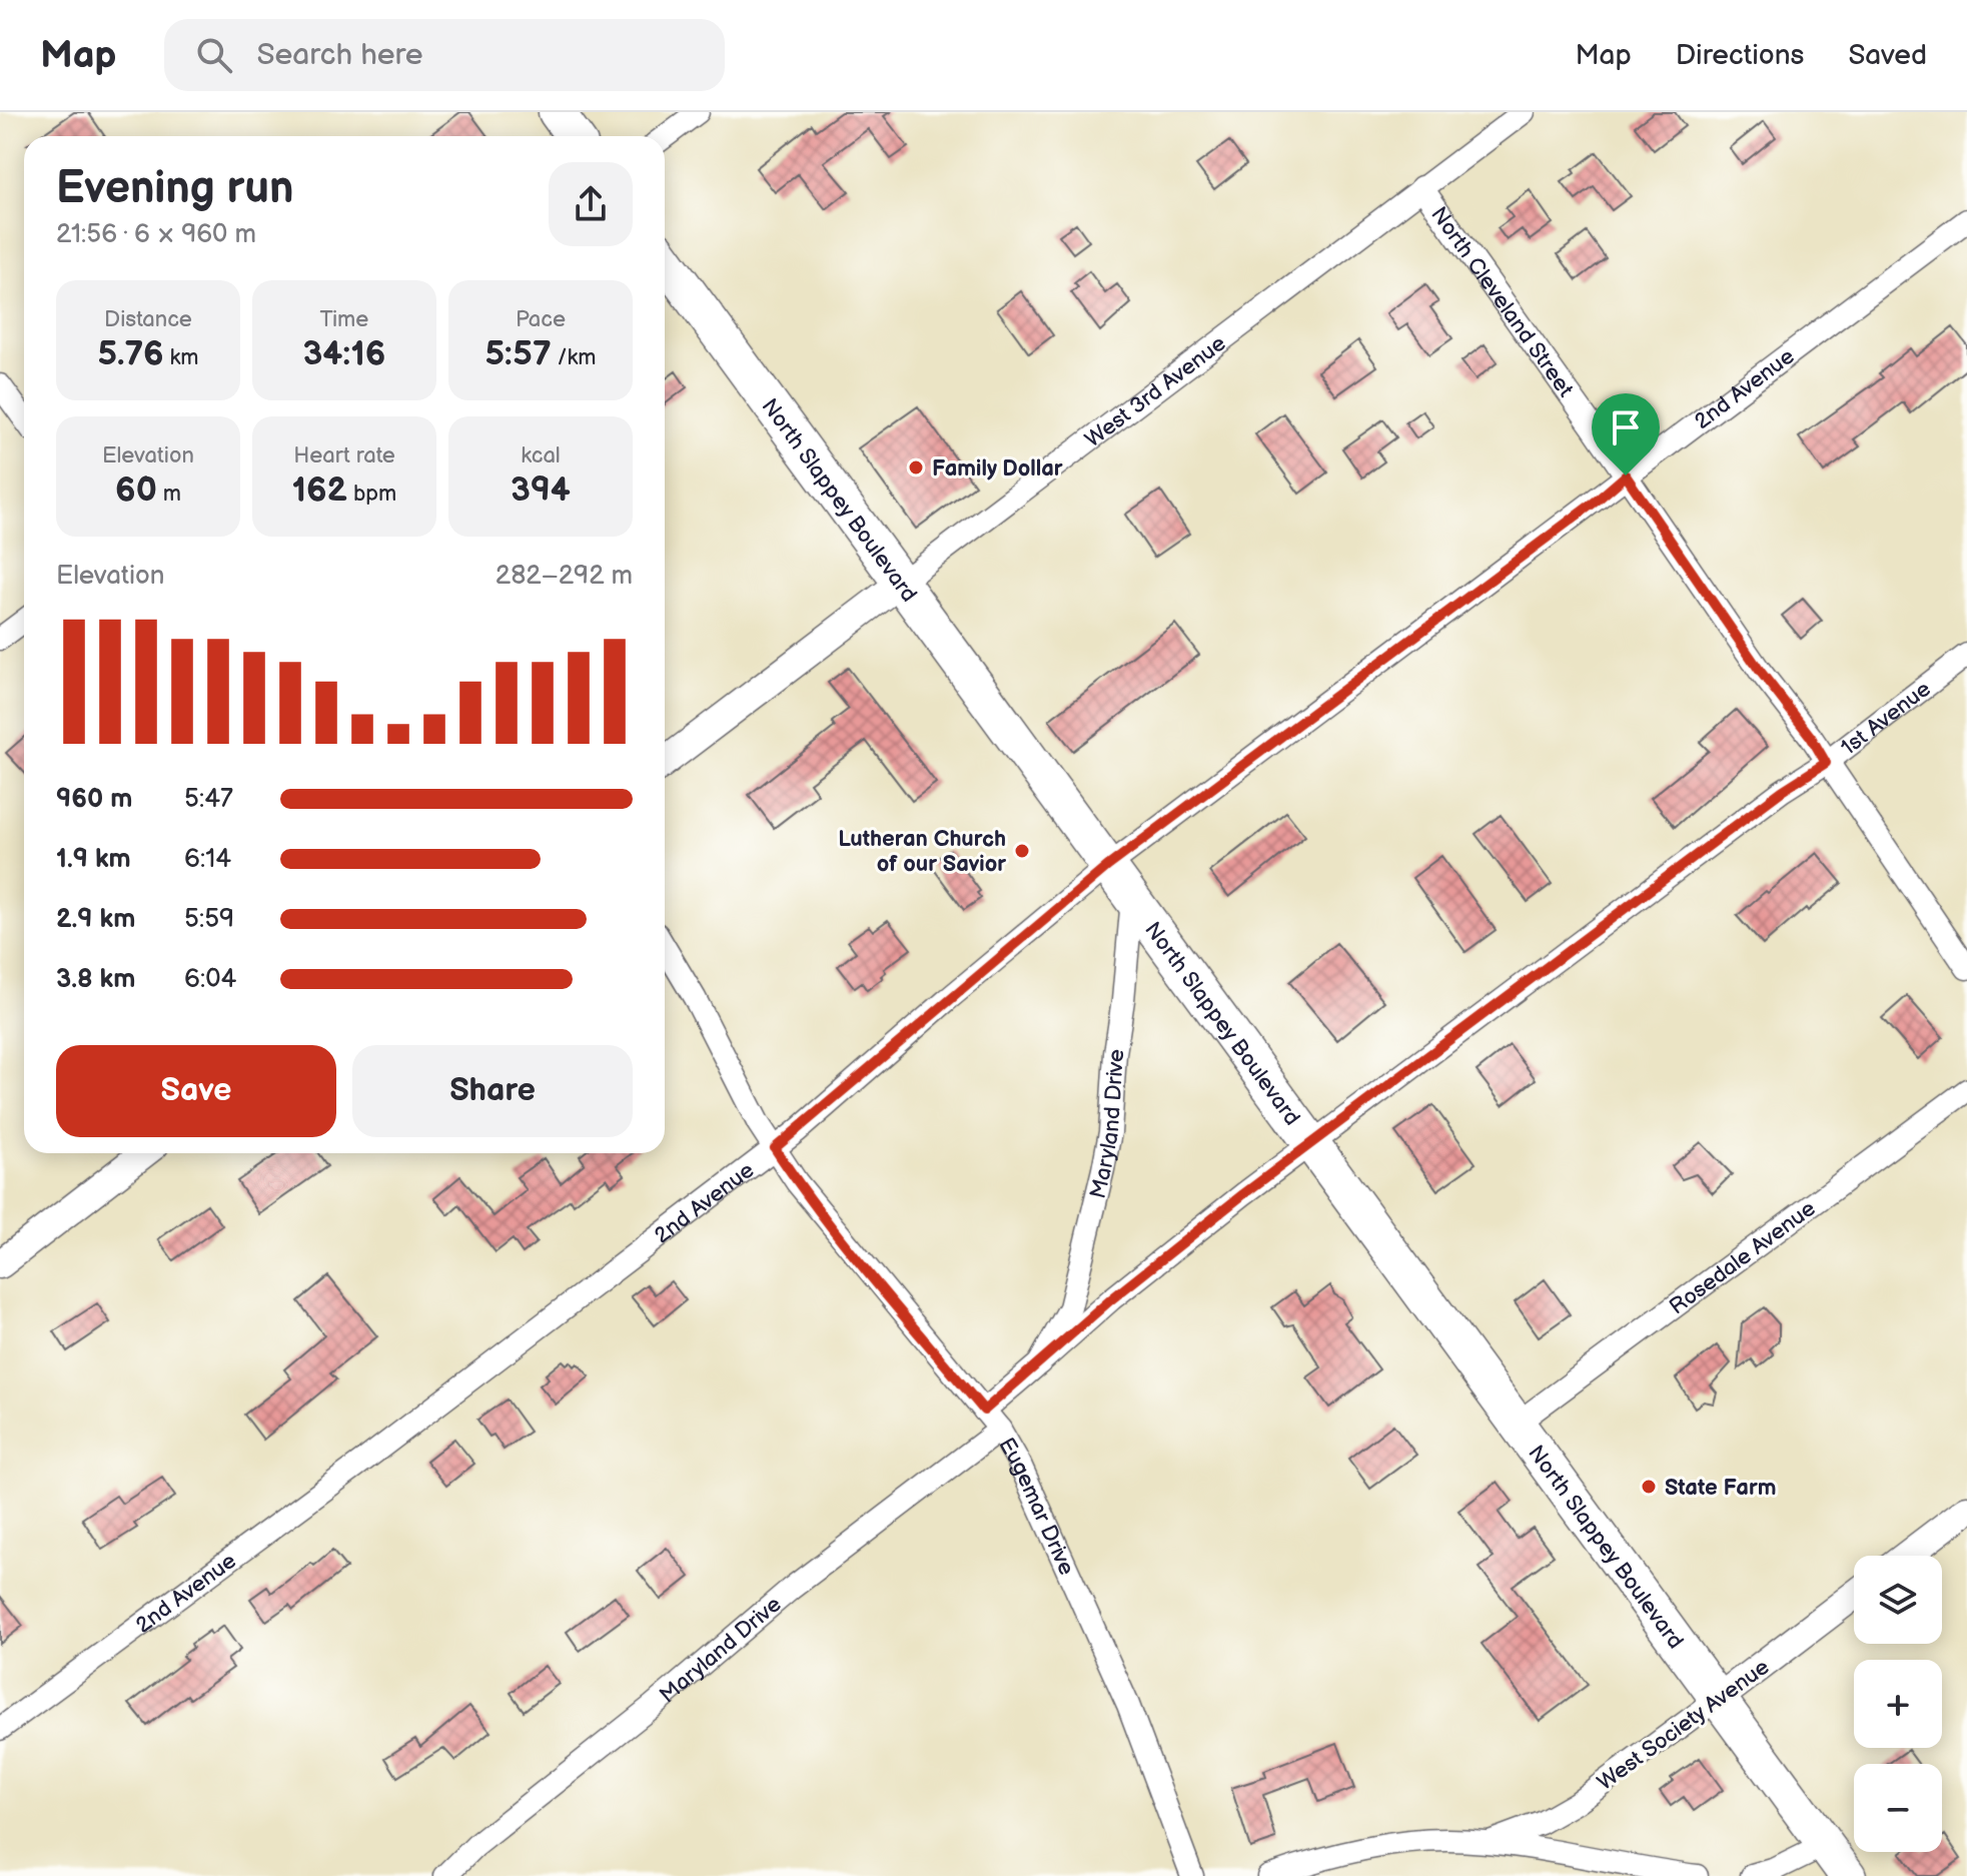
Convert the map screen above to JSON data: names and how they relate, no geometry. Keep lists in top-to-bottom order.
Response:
{
  "streets": {
    "main road": ["North Slappey Boulevard"],
    "street": [
      "North Cleveland Street",
      "2nd Avenue",
      "West 3rd Avenue",
      "1st Avenue",
      "Maryland Drive",
      "Rosedale Avenue",
      "Eugemar Drive",
      "West Society Avenue"
    ]
  },
  "crossings": [
    ["North Cleveland Street", "2nd Avenue"],
    ["North Cleveland Street", "West 3rd Avenue"],
    ["North Cleveland Street", "1st Avenue"],
    ["2nd Avenue", "North Slappey Boulevard"],
    ["2nd Avenue", "Eugemar Drive"],
    ["West 3rd Avenue", "North Slappey Boulevard"],
    ["North Slappey Boulevard", "1st Avenue"],
    ["North Slappey Boulevard", "Maryland Drive"],
    ["North Slappey Boulevard", "Rosedale Avenue"],
    ["North Slappey Boulevard", "West Society Avenue"],
    ["1st Avenue", "Maryland Drive"],
    ["Maryland Drive", "Eugemar Drive"]
  ],
  "places": ["Family Dollar", "Lutheran Church of our Savior", "State Farm"],
  "page": {
    "header": "Map",
    "search": "Search here",
    "nav": ["Map", "Directions", "Saved"],
    "heading": ["Evening run", "21:56 · 6 × 960 m"],
    "stats": [
      ["Distance", "5.76 km"],
      ["Time", "34:16"],
      ["Pace", "5:57 /km"],
      ["Elevation", "60 m"],
      ["Heart rate", "162 bpm"],
      ["kcal", "394"]
    ],
    "chart": ["Elevation", "282–292 m"],
    "list": [
      {
        "name": "960 m",
        "note": "5:47"
      },
      {
        "name": "1.9 km",
        "note": "6:14"
      },
      {
        "name": "2.9 km",
        "note": "5:59"
      },
      {
        "name": "3.8 km",
        "note": "6:04"
      }
    ],
    "buttons": ["Save", "Share"],
    "map_buttons": ["+", "−"]
  }
}
